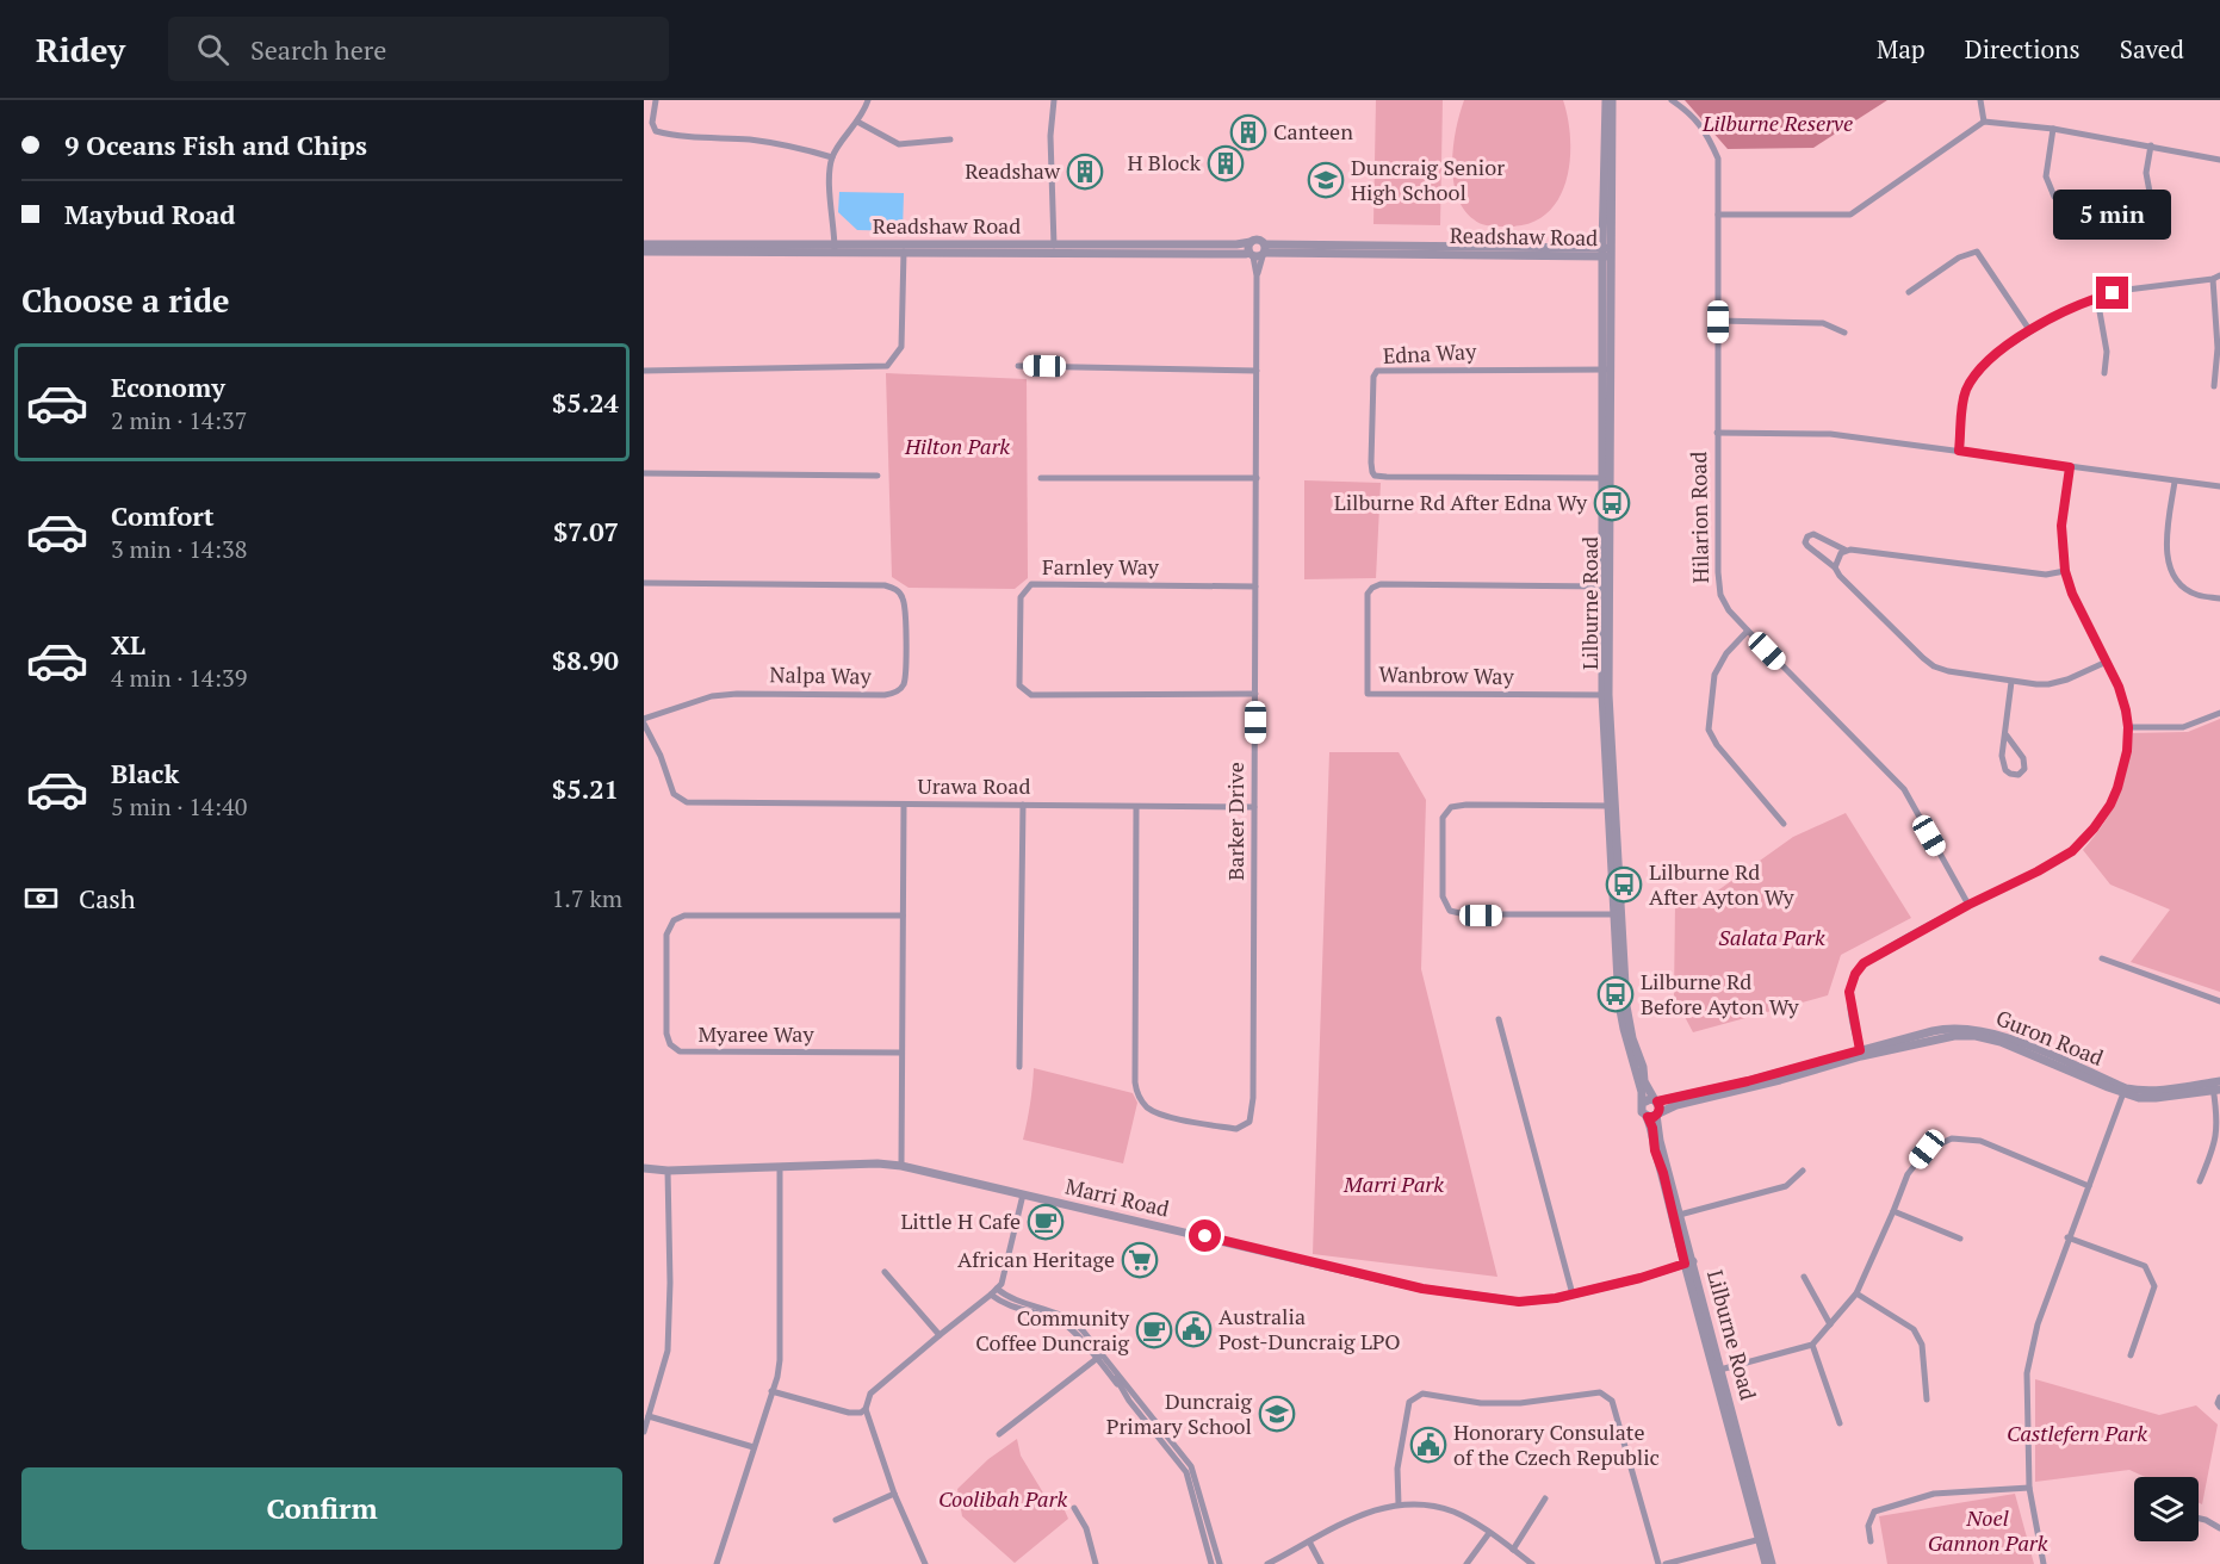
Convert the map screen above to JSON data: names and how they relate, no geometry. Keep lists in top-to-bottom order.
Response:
{
  "streets": {
    "street": [
      "Readshaw Road",
      "Edna Way",
      "Hilarion Road",
      "Farnley Way",
      "Lilburne Road",
      "Nalpa Way",
      "Wanbrow Way",
      "Urawa Road",
      "Barker Drive",
      "Myaree Way",
      "Guron Road",
      "Marri Road"
    ]
  },
  "crossings": [
    ["Readshaw Road", "Lilburne Road"],
    ["Readshaw Road", "Barker Drive"],
    ["Edna Way", "Lilburne Road"],
    ["Farnley Way", "Barker Drive"],
    ["Lilburne Road", "Wanbrow Way"],
    ["Lilburne Road", "Guron Road"],
    ["Lilburne Road", "Marri Road"],
    ["Nalpa Way", "Urawa Road"],
    ["Urawa Road", "Barker Drive"]
  ],
  "parks": [
    "Lilburne Reserve",
    "Hilton Park",
    "Salata Park",
    "Marri Park",
    "Castlefern Park",
    "Coolibah Park",
    "Noel Gannon Park"
  ],
  "places": {
    "building": ["Canteen", "H Block", "Readshaw"],
    "school or university": ["Duncraig Senior High School", "Duncraig Primary School"],
    "bus stop": ["Lilburne Rd After Edna Wy", "Lilburne Rd After Ayton Wy", "Lilburne Rd Before Ayton Wy"],
    "cafe": ["Little H Cafe", "Community Coffee Duncraig"],
    "supermarket": ["African Heritage"],
    "public building": ["Australia Post-Duncraig LPO", "Honorary Consulate of the Czech Republic"]
  },
  "page": {
    "header": "Ridey",
    "search": "Search here",
    "nav": ["Map", "Directions", "Saved"],
    "banner": ["9 Oceans Fish and Chips", "Maybud Road"],
    "bubble": "5 min",
    "heading": "Choose a ride",
    "list": [
      {
        "name": "Economy",
        "note": "2 min · 14:37",
        "value": "$5.24"
      },
      {
        "name": "Comfort",
        "note": "3 min · 14:38",
        "value": "$7.07"
      },
      {
        "name": "XL",
        "note": "4 min · 14:39",
        "value": "$8.90"
      },
      {
        "name": "Black",
        "note": "5 min · 14:40",
        "value": "$5.21"
      }
    ],
    "pay": ["Cash", "1.7 km"],
    "buttons": "Confirm"
  }
}
